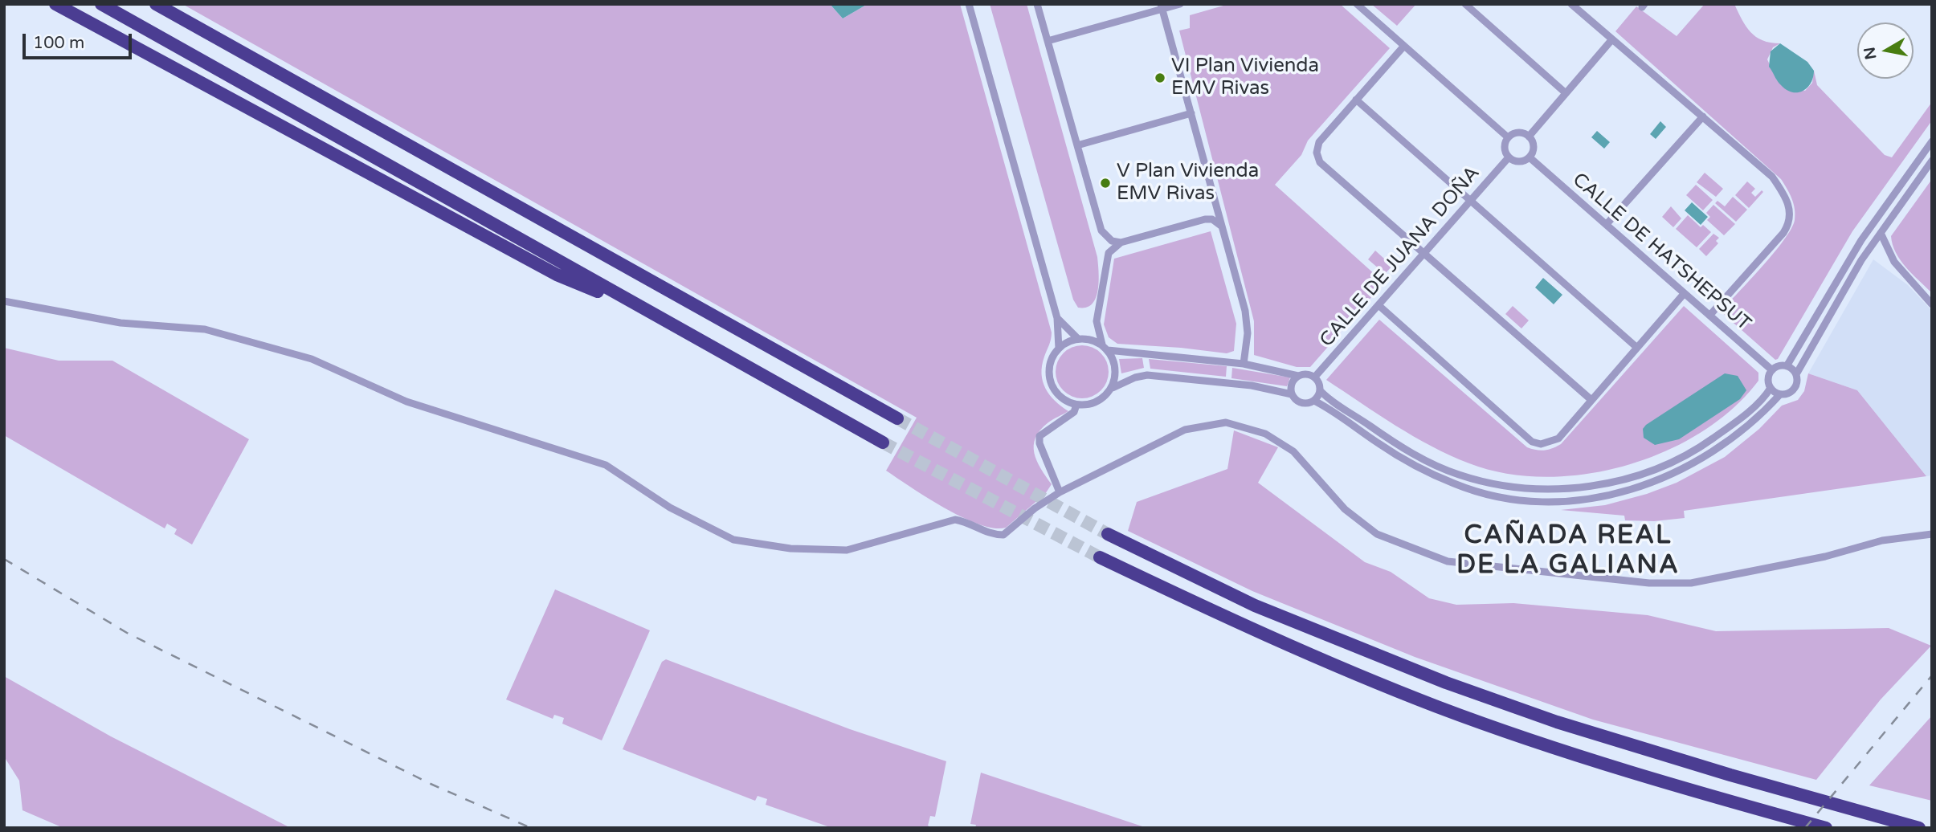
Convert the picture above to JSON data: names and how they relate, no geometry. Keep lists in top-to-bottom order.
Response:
{
  "streets": {
    "street": ["CALLE DE HATSHEPSUT", "CALLE DE JUANA DOÑA"]
  },
  "crossings": [
    ["CALLE DE HATSHEPSUT", "CALLE DE JUANA DOÑA"]
  ],
  "districts": ["CAÑADA REAL DE LA GALIANA"],
  "places": ["VI Plan Vivienda EMV Rivas", "V Plan Vivienda EMV Rivas"],
  "scale_bar": "100 m",
  "north": "left"
}
